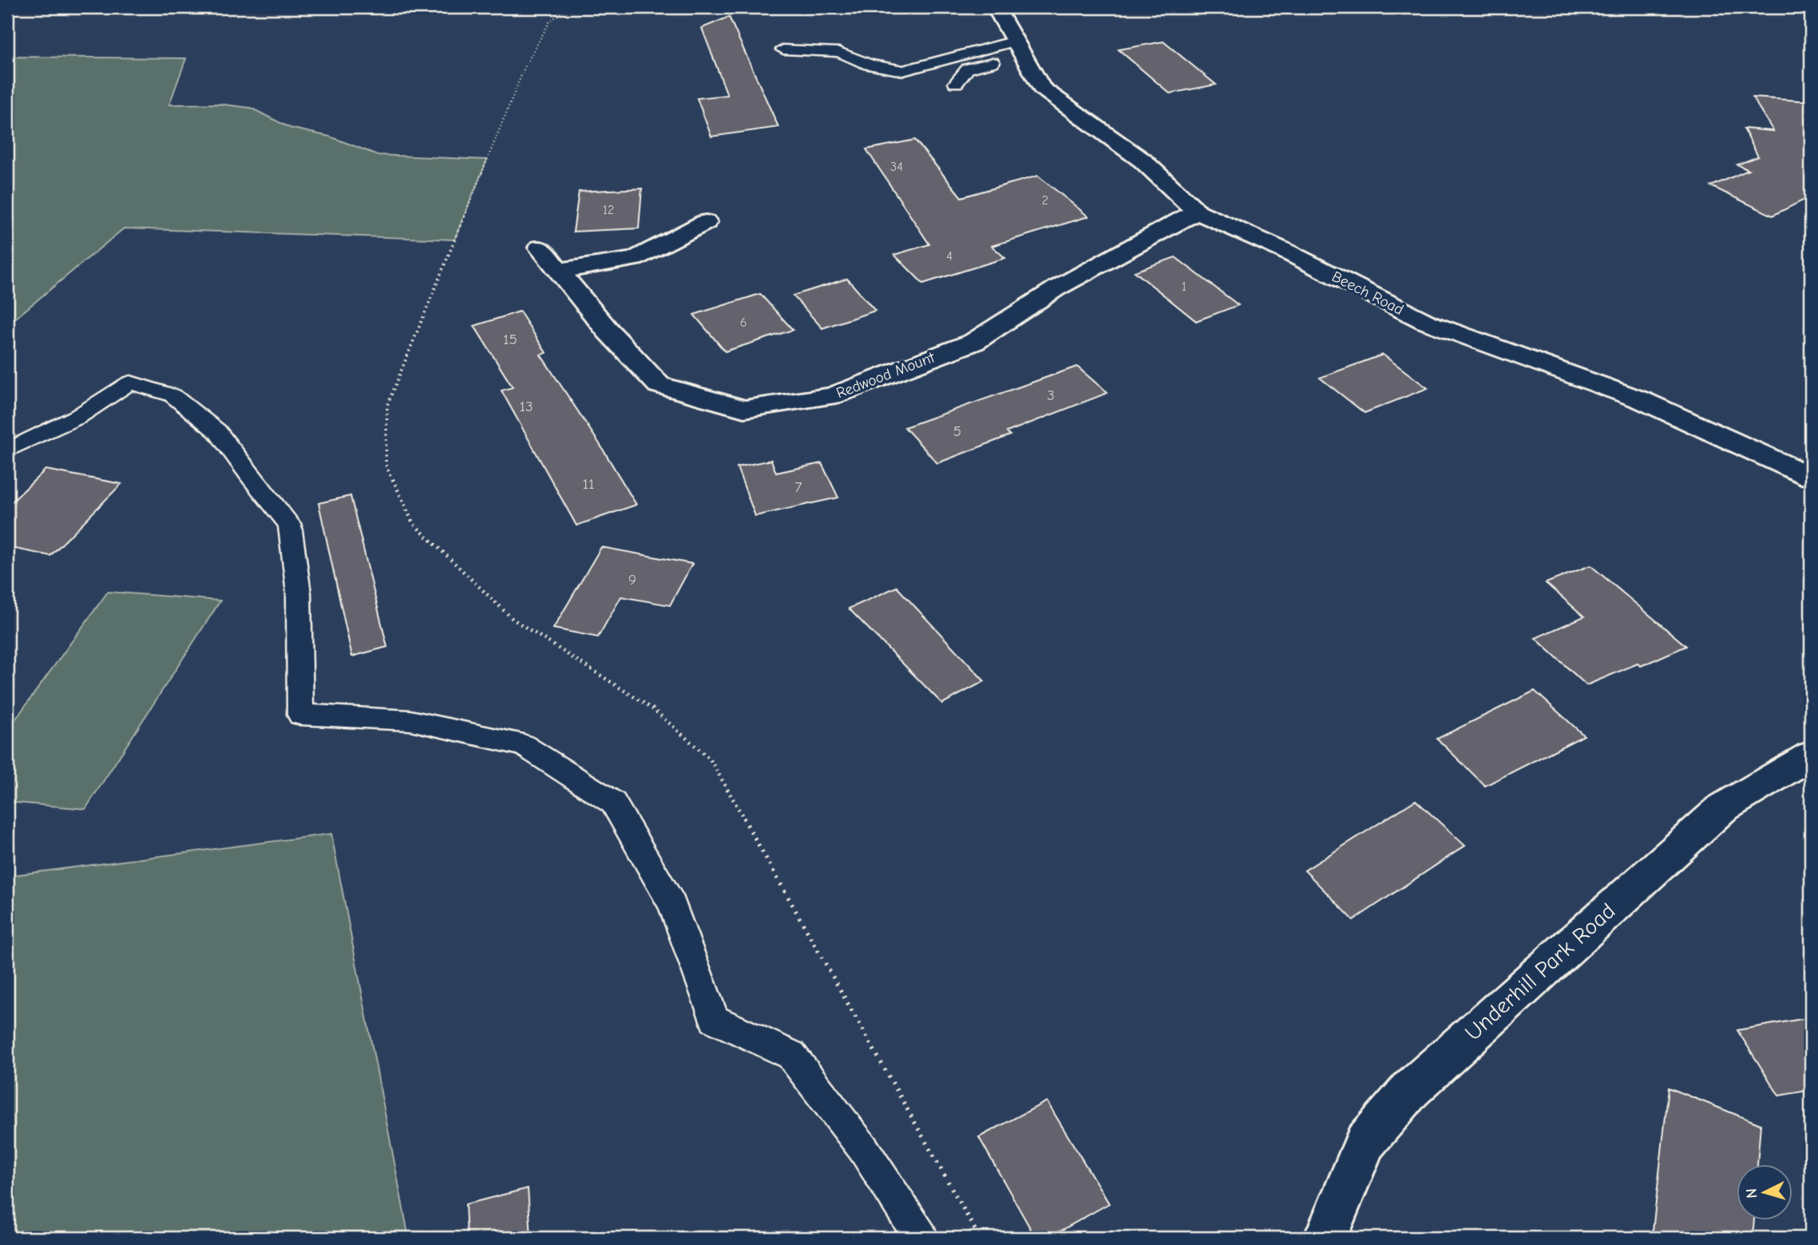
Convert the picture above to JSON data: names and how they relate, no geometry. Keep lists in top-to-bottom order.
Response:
{
  "streets": {
    "street": ["Beech Road", "Redwood Mount", "Underhill Park Road"]
  },
  "crossings": [
    ["Beech Road", "Redwood Mount"]
  ],
  "house_numbers": [
    "34",
    "2",
    "12",
    "4",
    "1",
    "6",
    "15",
    "3",
    "13",
    "5",
    "11",
    "7",
    "9"
  ],
  "north": "left"
}
